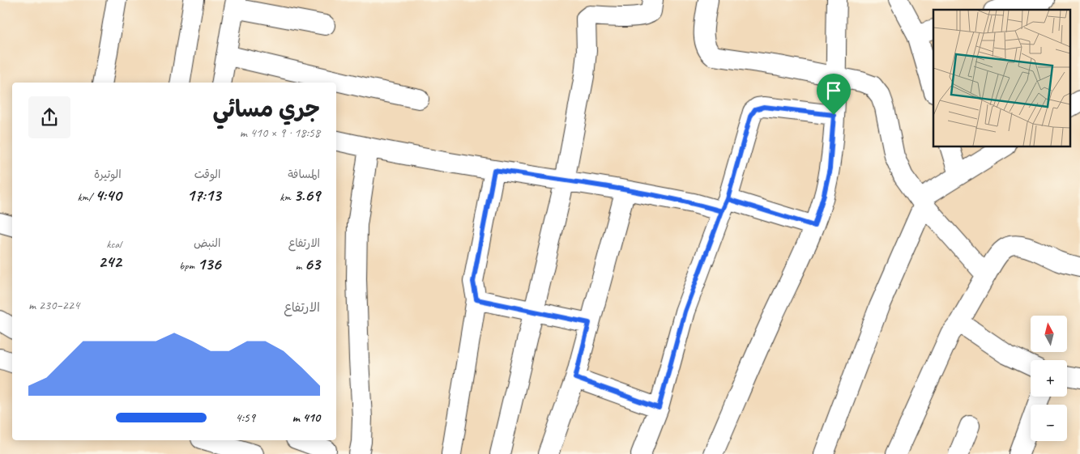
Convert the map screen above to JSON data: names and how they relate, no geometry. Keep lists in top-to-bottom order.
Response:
{
  "north": "top",
  "page": {
    "heading": ["جري مسائي", "18:58 · 9 × 410 m"],
    "stats": [
      ["المسافة", "3.69 km"],
      ["الوقت", "17:13"],
      ["الوتيرة", "4:40 /km"],
      ["الارتفاع", "63 m"],
      ["النبض", "136 bpm"],
      ["kcal", "242"]
    ],
    "chart": ["الارتفاع", "224–230 m"],
    "map_buttons": ["+", "−"],
    "list": [
      {
        "name": "410 m",
        "note": "4:59"
      }
    ]
  }
}
